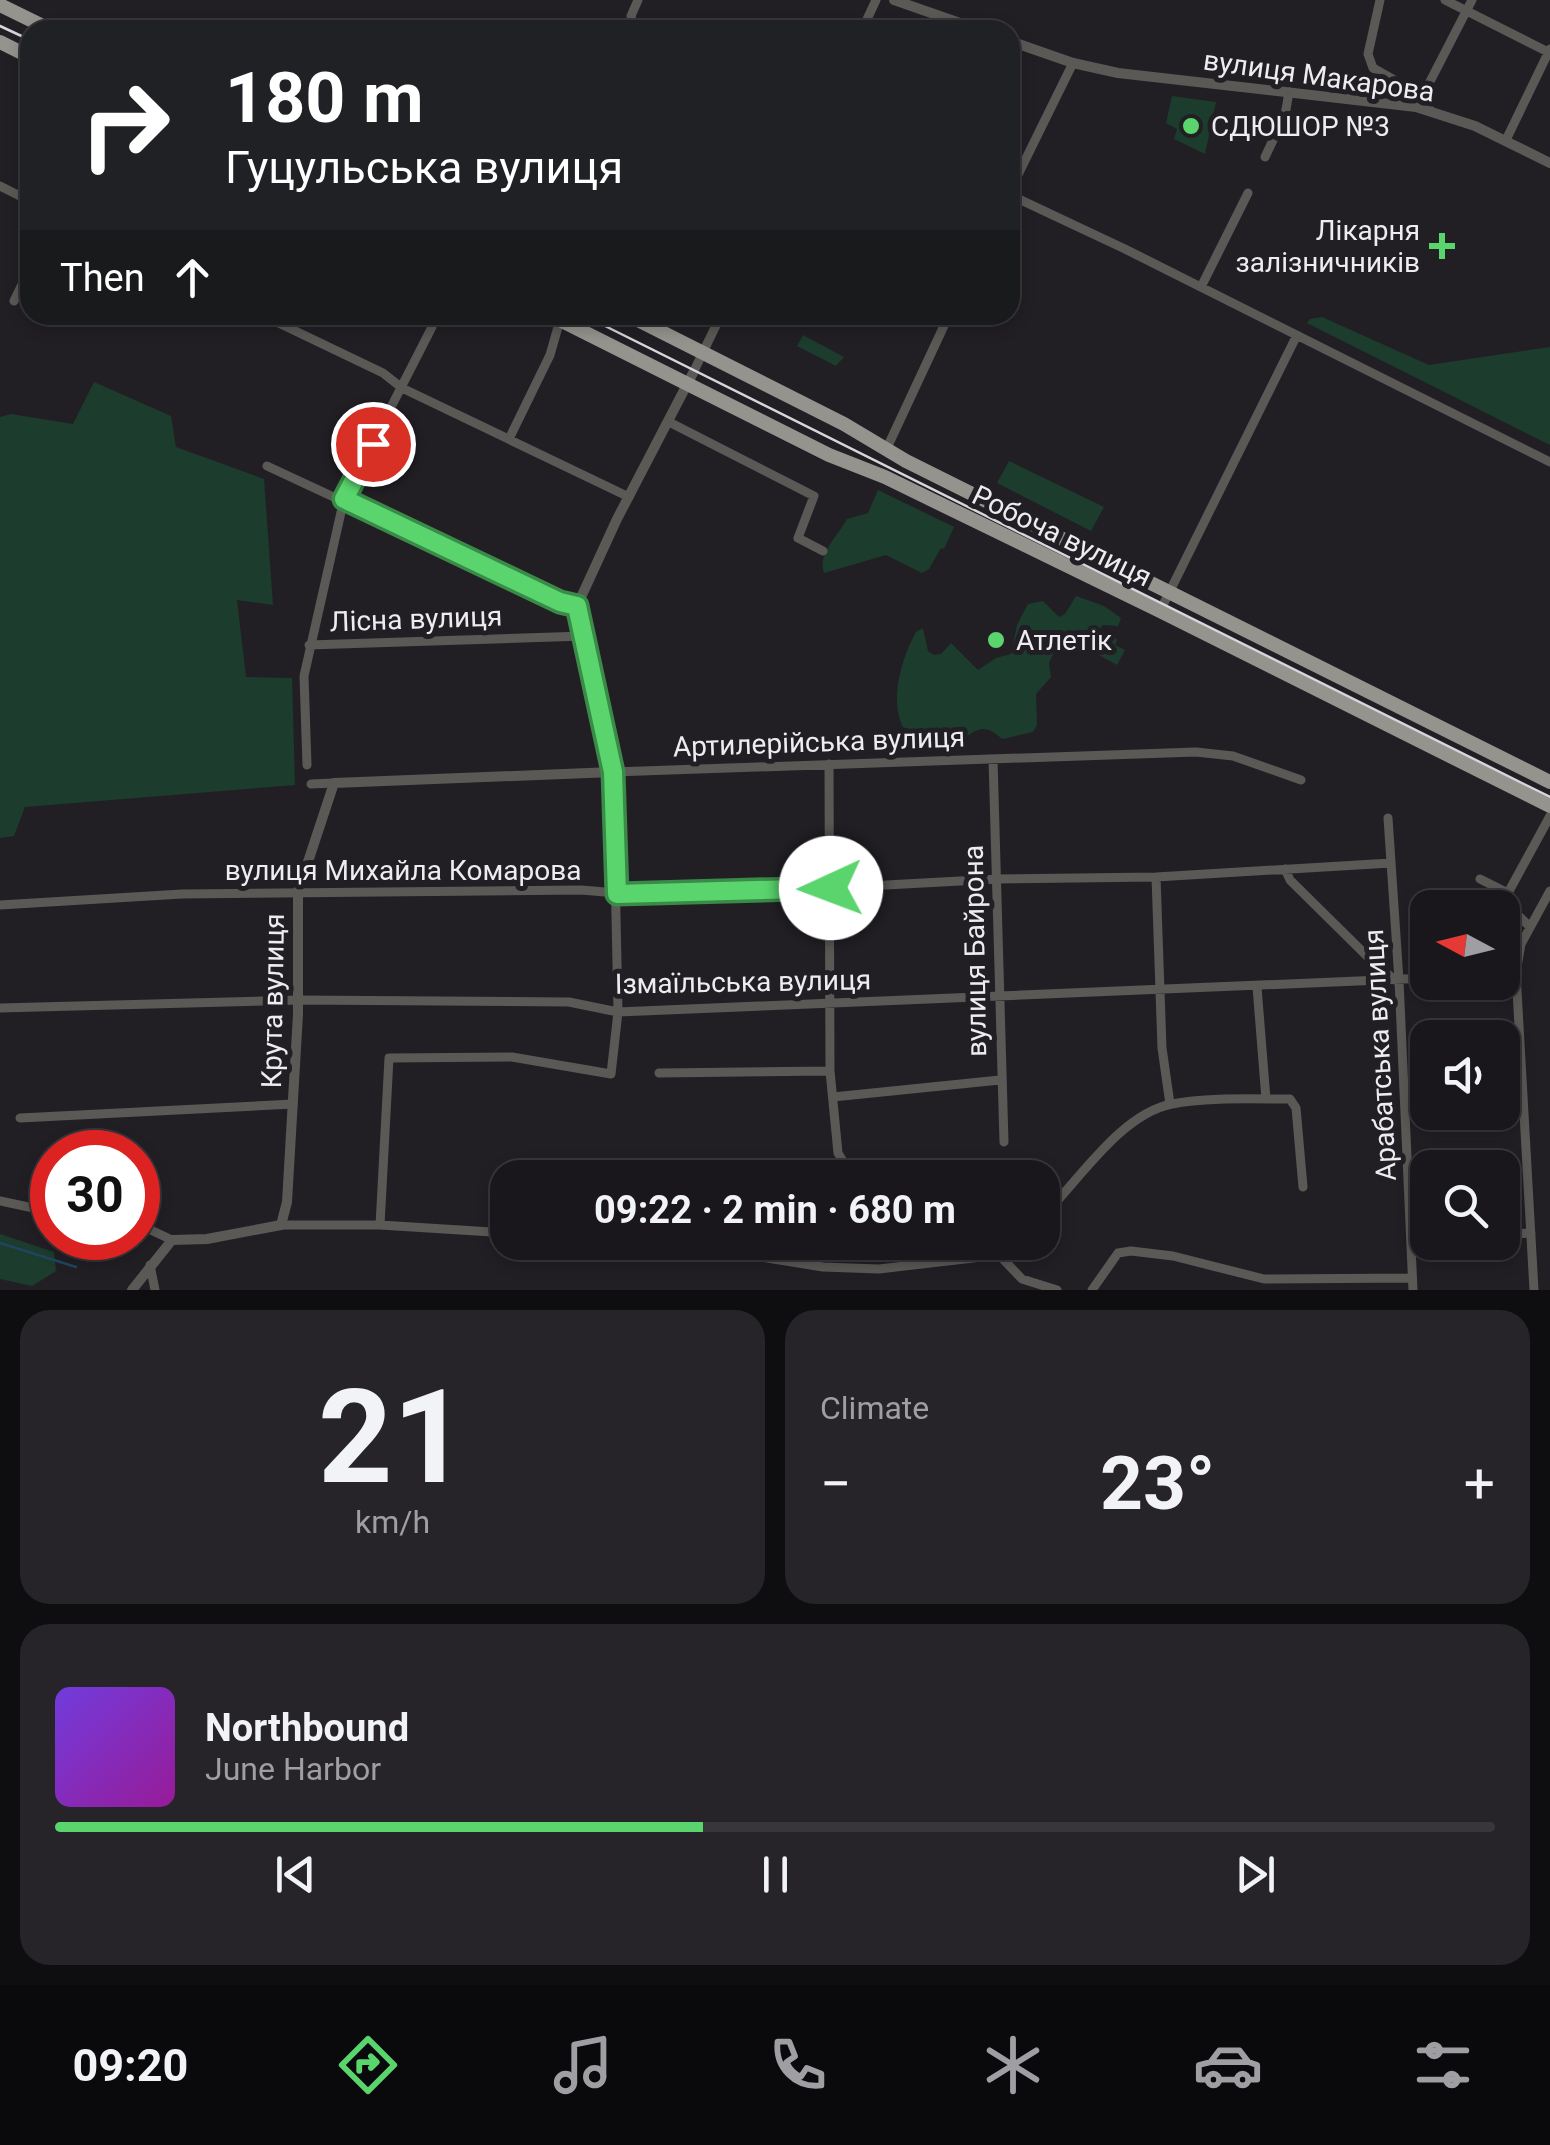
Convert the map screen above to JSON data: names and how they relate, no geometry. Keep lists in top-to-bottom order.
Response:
{
  "streets": {
    "main road": ["Робоча вулиця"],
    "street": [
      "вулиця Макарова",
      "Лісна вулиця",
      "Артилерійська вулиця",
      "вулиця Михайла Комарова",
      "вулиця Байрона",
      "Ізмаїльська вулиця",
      "Крута вулиця",
      "Арабатська вулиця"
    ]
  },
  "crossings": [
    ["Артилерійська вулиця", "вулиця Байрона"],
    ["Артилерійська вулиця", "Крута вулиця"],
    ["вулиця Михайла Комарова", "вулиця Байрона"],
    ["вулиця Михайла Комарова", "Крута вулиця"],
    ["вулиця Михайла Комарова", "Арабатська вулиця"],
    ["вулиця Байрона", "Ізмаїльська вулиця"],
    ["Ізмаїльська вулиця", "Крута вулиця"],
    ["Ізмаїльська вулиця", "Арабатська вулиця"]
  ],
  "places": {
    "other": ["СДЮШОР №3", "Атлетік"],
    "health": ["Лікарня залізничників"]
  },
  "north": "left",
  "page": {
    "turn": ["180 m", "Гуцульська вулиця"],
    "then": "Then",
    "limit": "30",
    "trip": "09:22 · 2 min · 680 m",
    "tile": [
      ["21", "km/h"],
      "Climate"
    ],
    "heat": ["−", "23°", "+"],
    "song": ["Northbound", "June Harbor"],
    "tabs": "09:20"
  }
}
